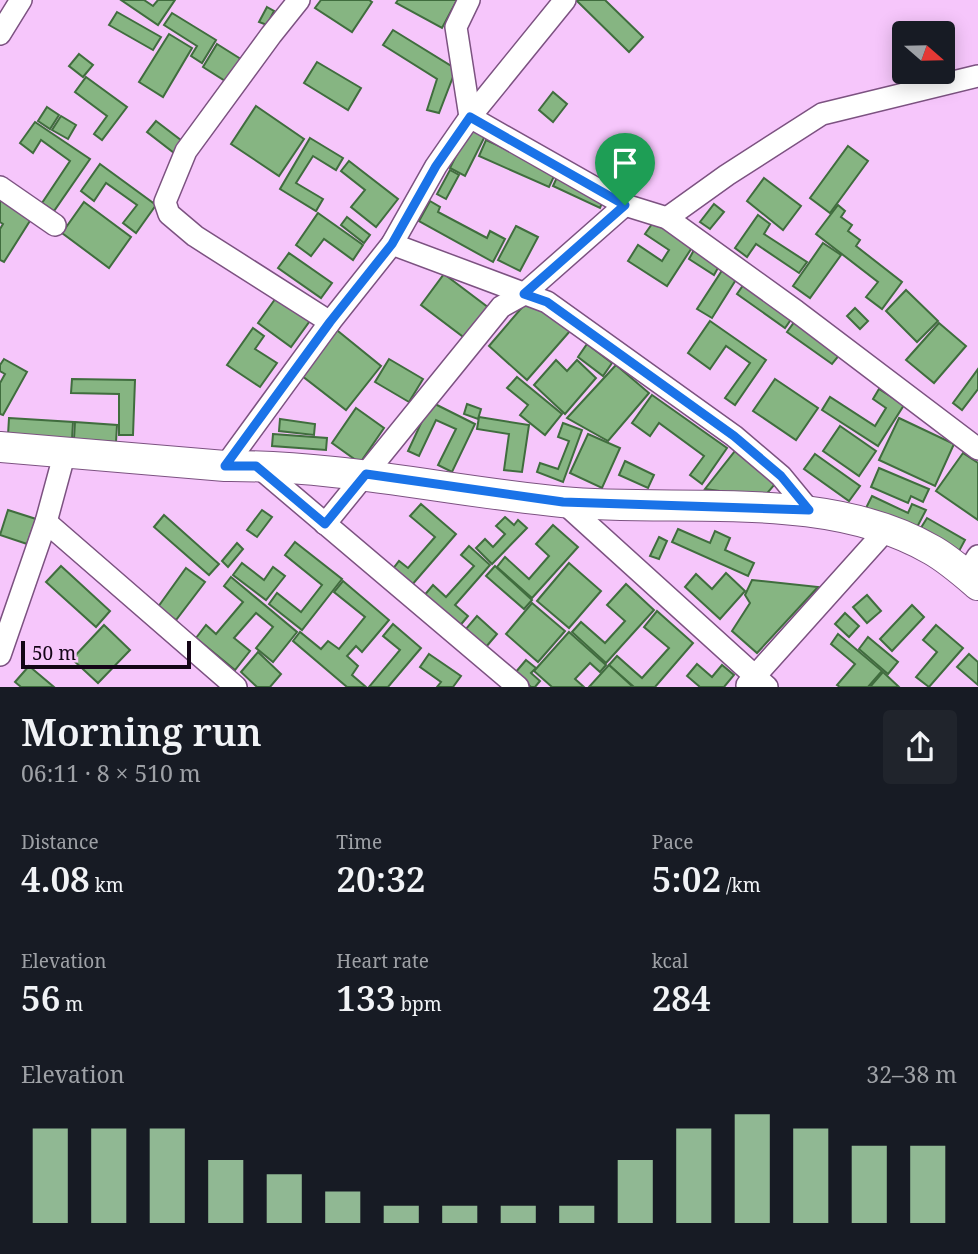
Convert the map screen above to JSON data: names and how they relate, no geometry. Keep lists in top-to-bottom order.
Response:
{
  "scale_bar": "50 m",
  "north": "right",
  "page": {
    "scale": "50 m",
    "heading": ["Morning run", "06:11 · 8 × 510 m"],
    "stats": [
      ["Distance", "4.08 km"],
      ["Time", "20:32"],
      ["Pace", "5:02 /km"],
      ["Elevation", "56 m"],
      ["Heart rate", "133 bpm"],
      ["kcal", "284"]
    ],
    "chart": ["Elevation", "32–38 m"]
  }
}
